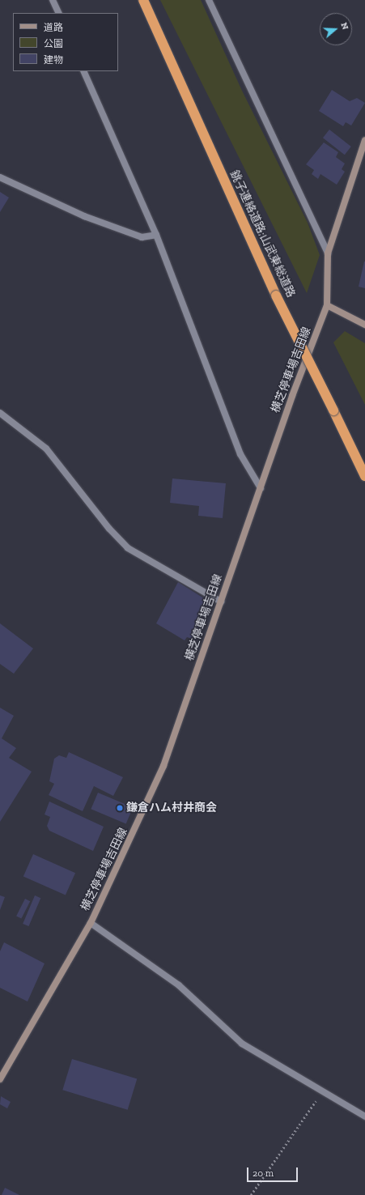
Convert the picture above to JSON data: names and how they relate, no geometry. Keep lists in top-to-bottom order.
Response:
{
  "streets": {
    "highway": ["銚子連絡道路;山武東総道路"],
    "main road": ["横芝停車場吉田線"]
  },
  "places": ["鎌倉ハム村井商会"],
  "legend": ["道路", "公園", "建物"],
  "scale_bar": "20 m",
  "north": "right"
}
